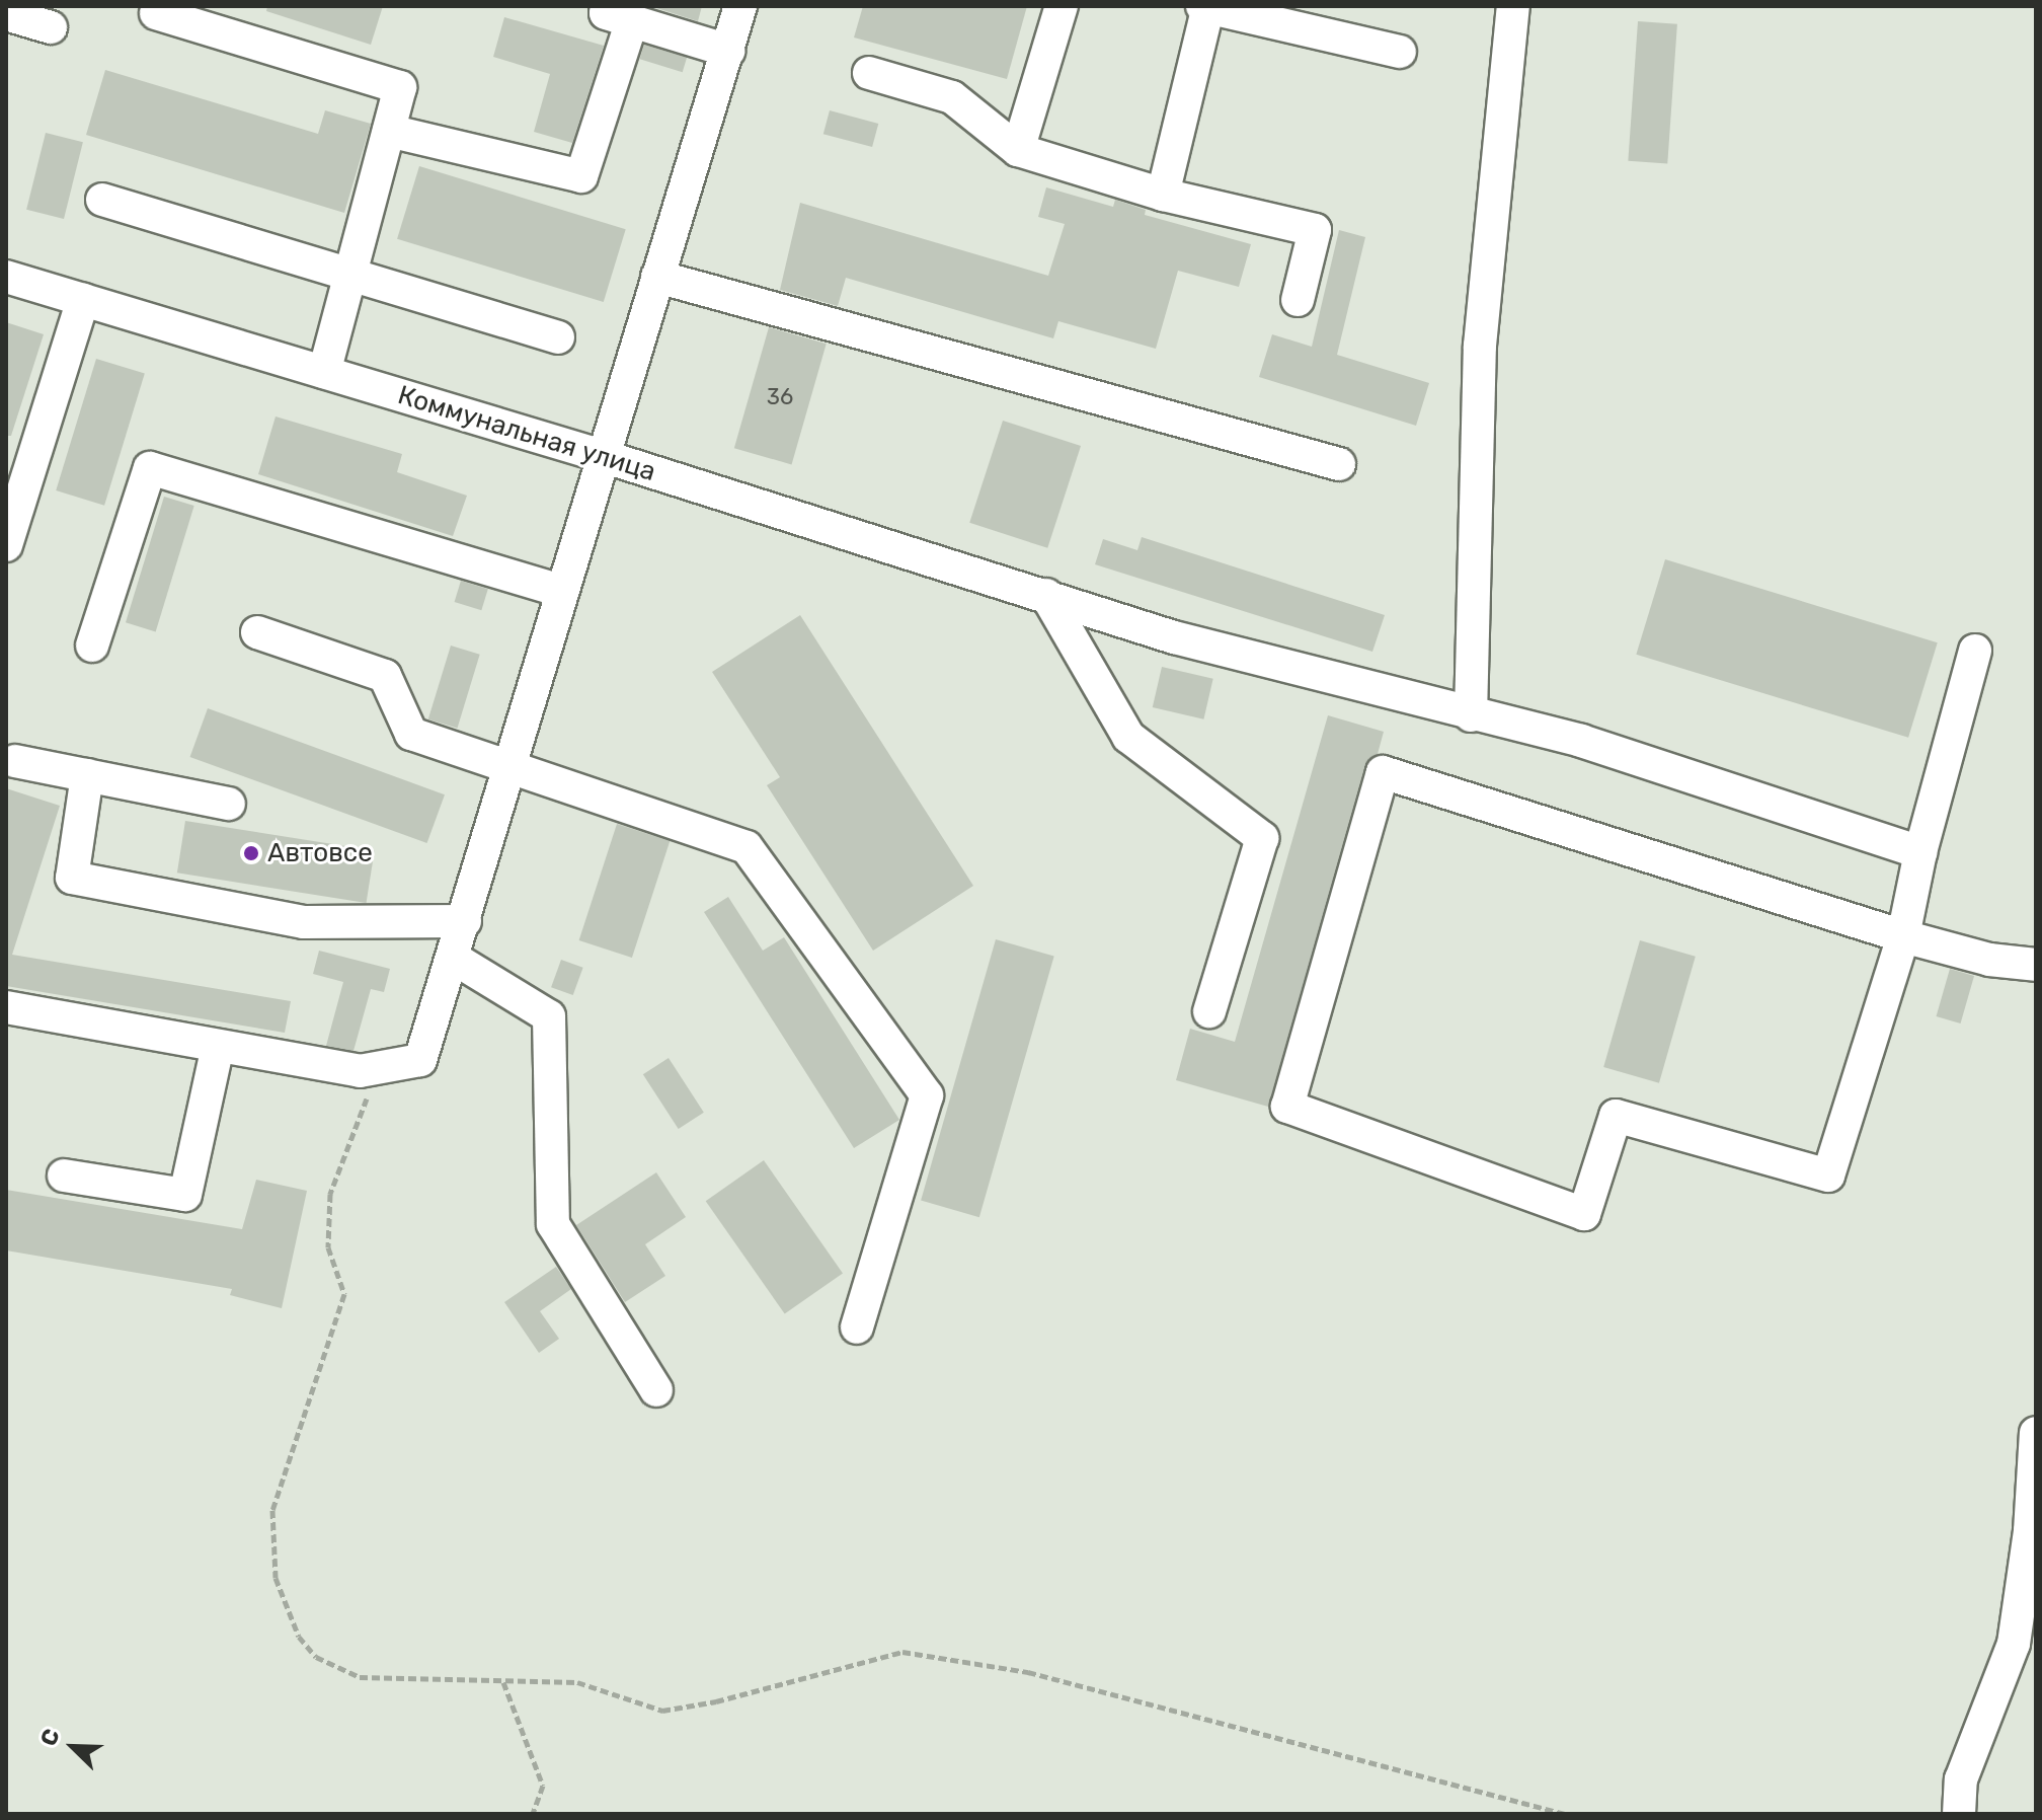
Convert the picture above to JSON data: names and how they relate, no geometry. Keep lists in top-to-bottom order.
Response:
{
  "streets": {
    "street": ["Коммунальная улица"]
  },
  "places": ["Автовсе"],
  "house_numbers": ["36"],
  "north": "top left"
}
